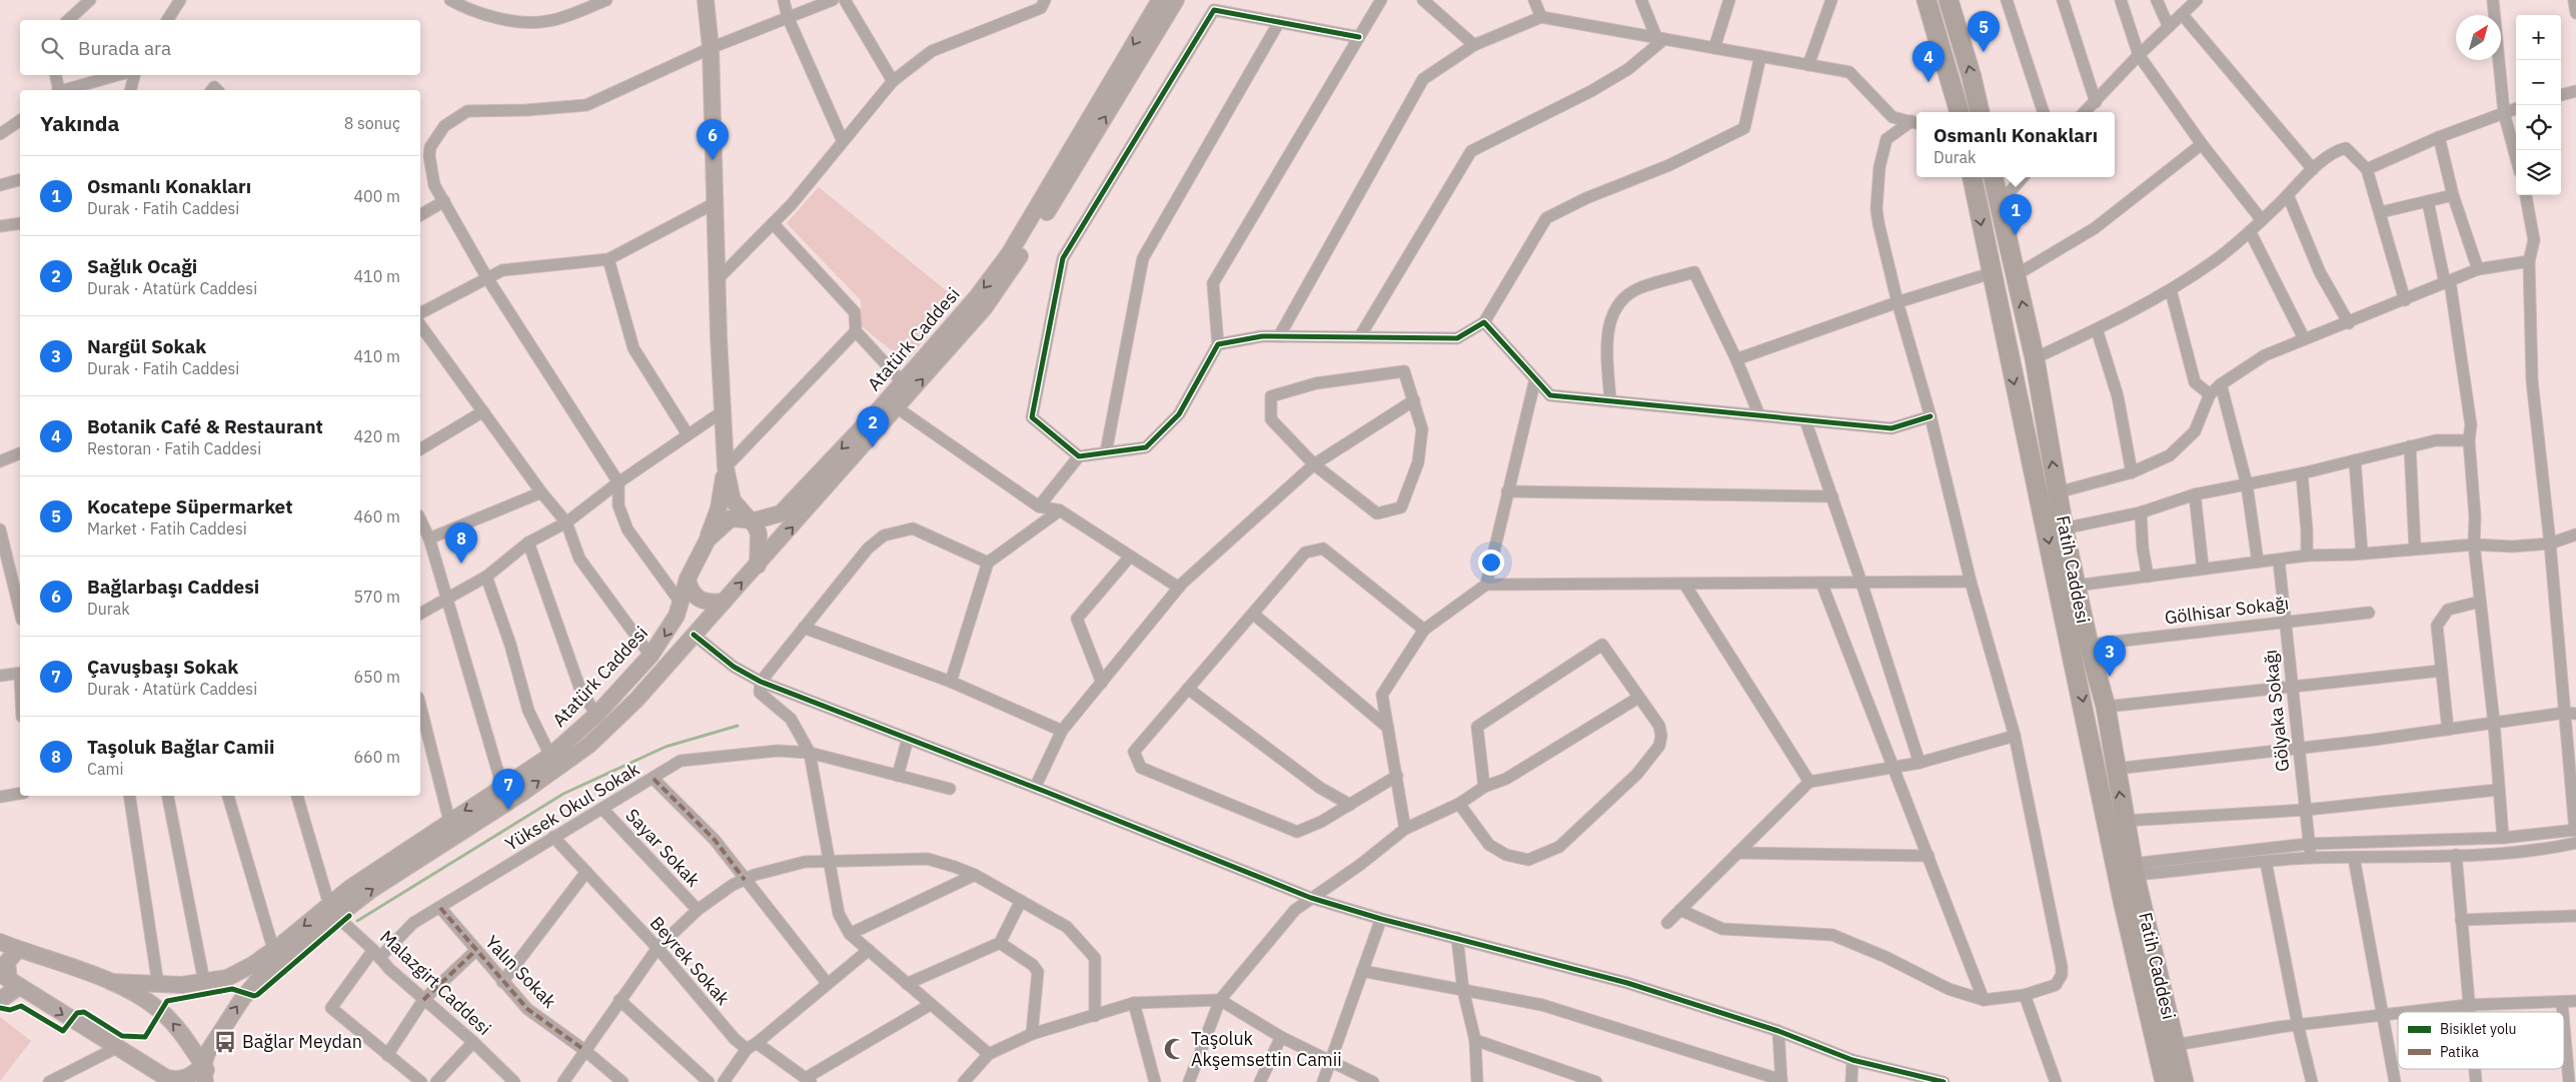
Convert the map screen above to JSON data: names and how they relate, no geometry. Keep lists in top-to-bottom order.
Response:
{
  "streets": {
    "main road": ["Atatürk Caddesi", "Fatih Caddesi"],
    "street": [
      "Gölhisar Sokağı",
      "Gölyaka Sokağı",
      "Yüksek Okul Sokak",
      "Sayar Sokak",
      "Beyrek Sokak",
      "Yalın Sokak",
      "Malazgirt Caddesi"
    ]
  },
  "crossings": [
    ["Atatürk Caddesi", "Malazgirt Caddesi"],
    ["Fatih Caddesi", "Gölhisar Sokağı"],
    ["Gölhisar Sokağı", "Gölyaka Sokağı"],
    ["Yüksek Okul Sokak", "Sayar Sokak"],
    ["Yüksek Okul Sokak", "Beyrek Sokak"],
    ["Yüksek Okul Sokak", "Yalın Sokak"],
    ["Yüksek Okul Sokak", "Malazgirt Caddesi"]
  ],
  "places": {
    "bus stop": ["Bağlar Meydan"],
    "mosque": ["Taşoluk Akşemsettin Camii"]
  },
  "legend": ["Bisiklet yolu", "Patika"],
  "north": "top right",
  "page": {
    "pins": [
      "5",
      "4",
      "6",
      "1",
      "2",
      "8",
      "3",
      "7"
    ],
    "map_buttons": ["+", "−"],
    "search": "Burada ara",
    "heading": ["Yakında", "8 sonuç"],
    "popup": ["Osmanlı Konakları", "Durak"],
    "list": [
      {
        "mark": "1",
        "name": "Osmanlı Konakları",
        "note": "Durak · Fatih Caddesi",
        "value": "400 m"
      },
      {
        "mark": "2",
        "name": "Sağlık Ocaği",
        "note": "Durak · Atatürk Caddesi",
        "value": "410 m"
      },
      {
        "mark": "3",
        "name": "Nargül Sokak",
        "note": "Durak · Fatih Caddesi",
        "value": "410 m"
      },
      {
        "mark": "4",
        "name": "Botanik Café & Restaurant",
        "note": "Restoran · Fatih Caddesi",
        "value": "420 m"
      },
      {
        "mark": "5",
        "name": "Kocatepe Süpermarket",
        "note": "Market · Fatih Caddesi",
        "value": "460 m"
      },
      {
        "mark": "6",
        "name": "Bağlarbaşı Caddesi",
        "note": "Durak",
        "value": "570 m"
      },
      {
        "mark": "7",
        "name": "Çavuşbaşı Sokak",
        "note": "Durak · Atatürk Caddesi",
        "value": "650 m"
      },
      {
        "mark": "8",
        "name": "Taşoluk Bağlar Camii",
        "note": "Cami",
        "value": "660 m"
      }
    ]
  }
}
